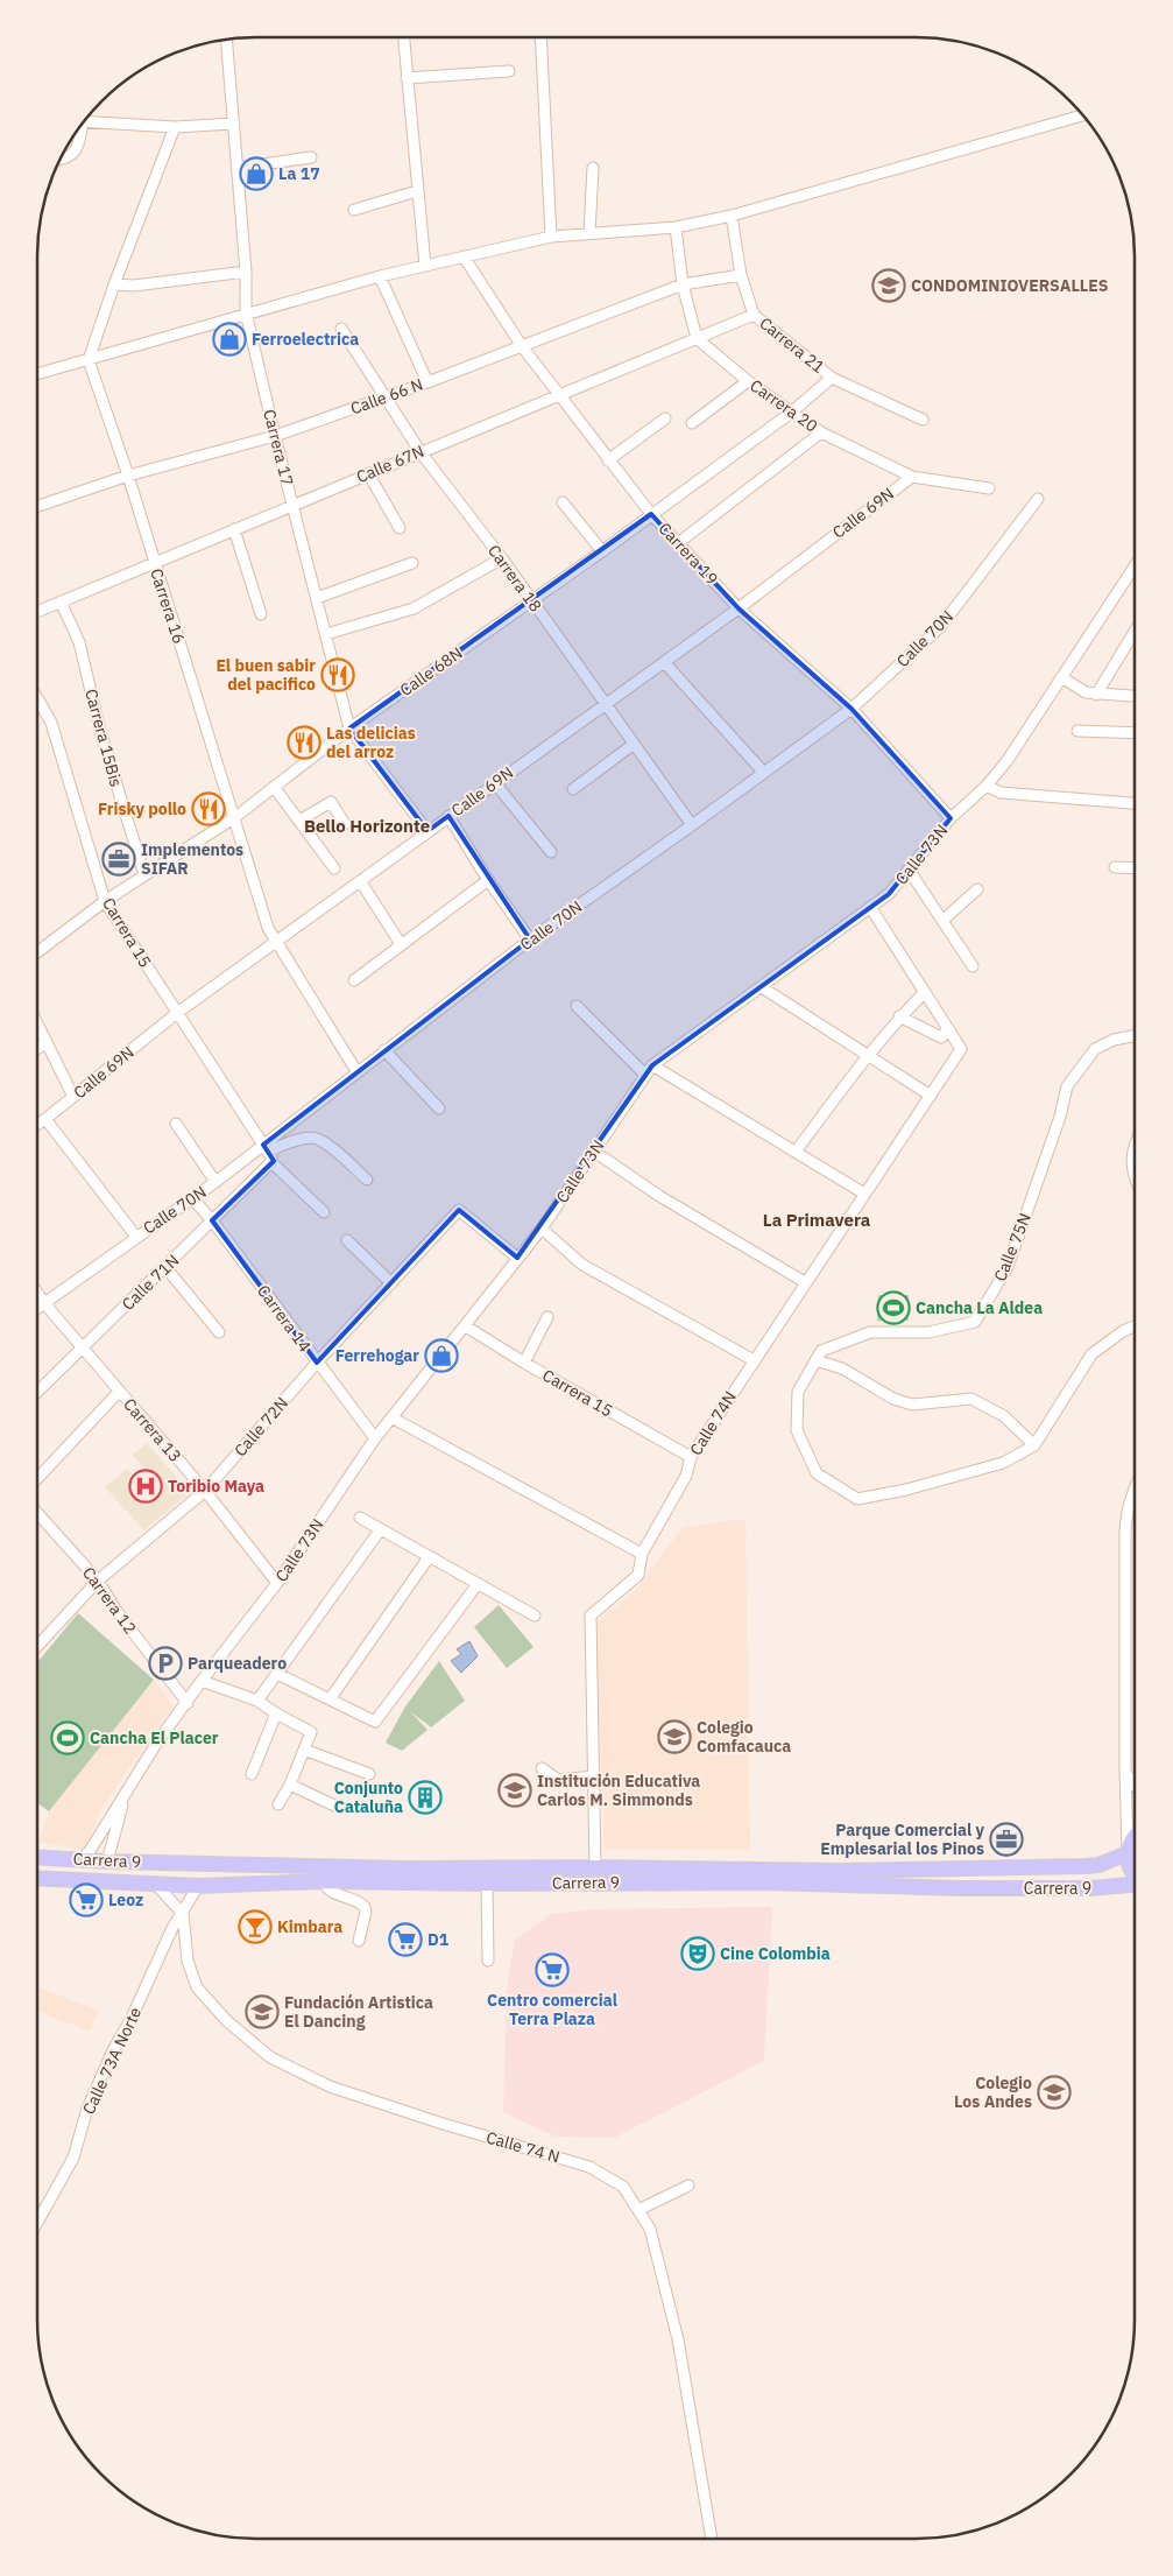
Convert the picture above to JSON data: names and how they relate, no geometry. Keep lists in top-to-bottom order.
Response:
{
  "streets": {
    "main road": ["Carrera 9"],
    "street": [
      "Carrera 21",
      "Calle 66 N",
      "Carrera 20",
      "Carrera 17",
      "Calle 67N",
      "Calle 69N",
      "Carrera 19",
      "Carrera 18",
      "Carrera 16",
      "Calle 70N",
      "Calle 68N",
      "Carrera 15Bis",
      "Calle 73N",
      "Carrera 15",
      "Calle 75N",
      "Calle 71N",
      "Carrera 14",
      "Calle 74N",
      "Calle 72N",
      "Carrera 13",
      "Carrera 12",
      "Calle 73A Norte",
      "Calle 74 N"
    ]
  },
  "crossings": [
    ["Carrera 21", "Calle 66 N"],
    ["Carrera 21", "Calle 67N"],
    ["Carrera 21", "Calle 68N"],
    ["Calle 66 N", "Carrera 17"],
    ["Calle 66 N", "Carrera 19"],
    ["Calle 66 N", "Carrera 18"],
    ["Calle 66 N", "Carrera 16"],
    ["Carrera 20", "Calle 67N"],
    ["Carrera 20", "Calle 69N"],
    ["Carrera 20", "Calle 68N"],
    ["Carrera 17", "Calle 67N"],
    ["Carrera 17", "Calle 69N"],
    ["Carrera 17", "Calle 68N"],
    ["Calle 67N", "Carrera 19"],
    ["Calle 67N", "Carrera 18"],
    ["Calle 67N", "Carrera 16"],
    ["Calle 67N", "Carrera 15Bis"],
    ["Calle 69N", "Carrera 19"],
    ["Calle 69N", "Carrera 18"],
    ["Calle 69N", "Carrera 16"],
    ["Calle 69N", "Carrera 15"],
    ["Carrera 19", "Calle 70N"],
    ["Carrera 19", "Calle 68N"],
    ["Carrera 19", "Calle 73N"],
    ["Carrera 18", "Calle 70N"],
    ["Carrera 18", "Calle 68N"],
    ["Carrera 16", "Calle 70N"],
    ["Carrera 16", "Calle 68N"],
    ["Calle 70N", "Carrera 15"],
    ["Calle 70N", "Carrera 14"],
    ["Calle 70N", "Carrera 13"],
    ["Calle 68N", "Carrera 15Bis"],
    ["Calle 68N", "Carrera 15"],
    ["Calle 73N", "Carrera 15"],
    ["Calle 73N", "Carrera 14"],
    ["Calle 73N", "Calle 72N"],
    ["Calle 73N", "Carrera 13"],
    ["Calle 73N", "Carrera 12"],
    ["Calle 73N", "Carrera 9"],
    ["Carrera 15", "Calle 71N"],
    ["Carrera 15", "Calle 74N"],
    ["Calle 71N", "Carrera 14"],
    ["Calle 71N", "Carrera 13"],
    ["Carrera 14", "Calle 72N"],
    ["Calle 74N", "Carrera 9"],
    ["Calle 72N", "Carrera 13"],
    ["Calle 72N", "Carrera 12"],
    ["Carrera 9", "Calle 73A Norte"],
    ["Calle 73A Norte", "Calle 74 N"]
  ],
  "districts": ["Bello Horizonte", "La Primavera"],
  "places": {
    "shop": ["La 17", "Ferroelectrica", "Ferrehogar"],
    "school or university": [
      "CONDOMINIOVERSALLES",
      "Colegio Comfacauca",
      "Institución Educativa Carlos M. Simmonds",
      "Fundación Artistica El Dancing",
      "Colegio Los Andes"
    ],
    "restaurant": ["El buen sabir del pacifico", "Las delicias del arroz", "Frisky pollo"],
    "office": ["Implementos SIFAR", "Parque Comercial y Emplesarial los Pinos"],
    "sports": ["Cancha La Aldea", "Cancha El Placer"],
    "hospital": ["Toribio Maya"],
    "parking": ["Parqueadero"],
    "building": ["Conjunto Cataluña"],
    "supermarket": ["Leoz", "D1", "Centro comercial Terra Plaza"],
    "bar": ["Kimbara"],
    "theatre": ["Cine Colombia"]
  }
}
